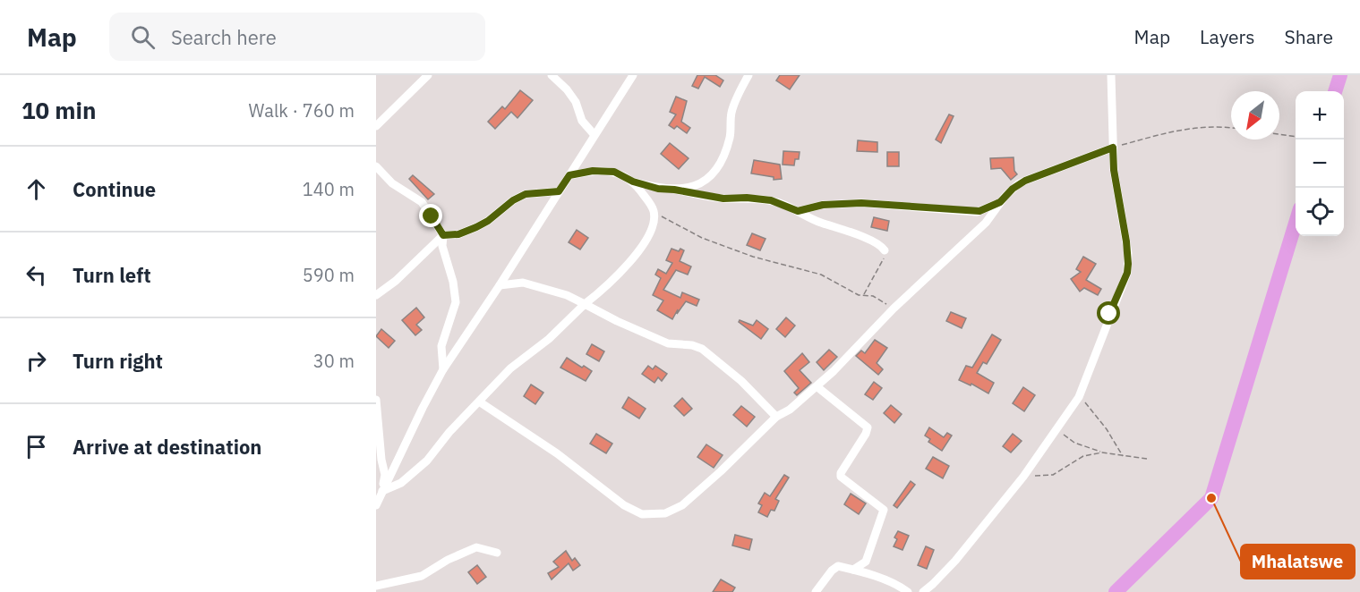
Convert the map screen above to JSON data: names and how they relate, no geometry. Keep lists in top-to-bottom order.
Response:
{
  "places": ["Mhalatswe"],
  "north": "bottom left",
  "page": {
    "header": "Map",
    "search": "Search here",
    "nav": ["Map", "Layers", "Share"],
    "heading": ["10 min", "Walk · 760 m"],
    "map_buttons": ["+", "−"],
    "list": [
      ["Continue", "140 m"],
      ["Turn left", "590 m"],
      ["Turn right", "30 m"],
      "Arrive at destination"
    ]
  }
}
